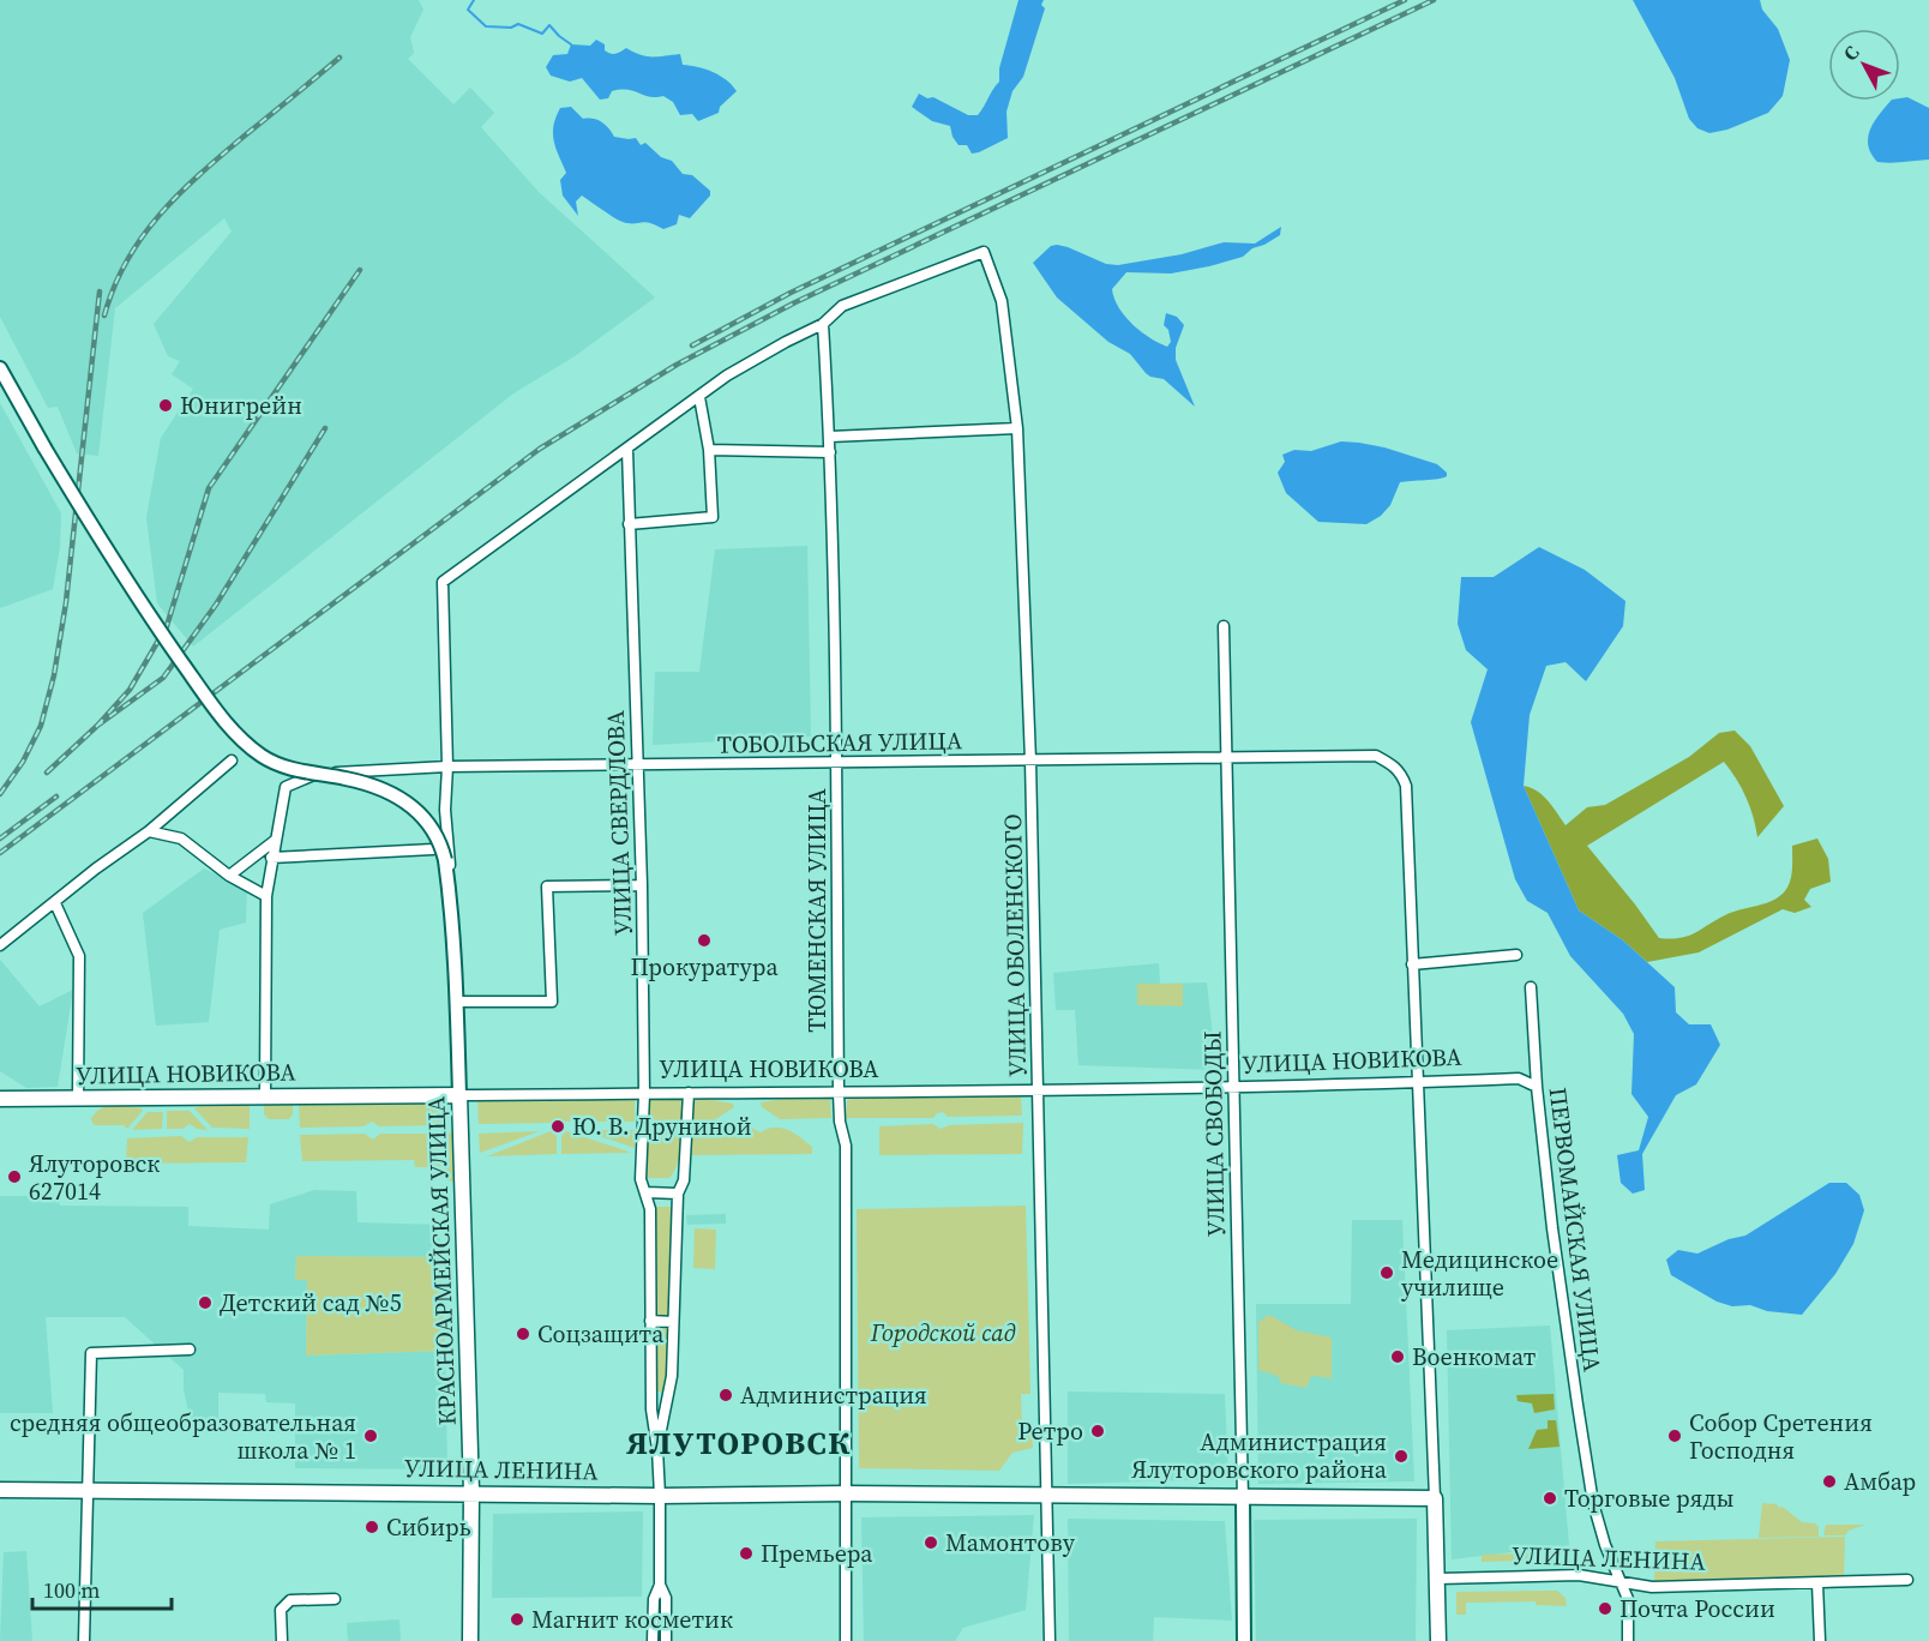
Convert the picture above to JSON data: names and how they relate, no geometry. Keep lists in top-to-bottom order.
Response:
{
  "streets": {
    "main road": ["УЛИЦА НОВИКОВА", "КРАСНОАРМЕЙСКАЯ УЛИЦА", "УЛИЦА ЛЕНИНА"],
    "street": [
      "ТОБОЛЬСКАЯ УЛИЦА",
      "УЛИЦА СВЕРДЛОВА",
      "ТЮМЕНСКАЯ УЛИЦА",
      "УЛИЦА ОБОЛЕНСКОГО",
      "УЛИЦА СВОБОДЫ",
      "ПЕРВОМАЙСКАЯ УЛИЦА"
    ]
  },
  "crossings": [
    ["ТОБОЛЬСКАЯ УЛИЦА", "УЛИЦА СВЕРДЛОВА"],
    ["ТОБОЛЬСКАЯ УЛИЦА", "ТЮМЕНСКАЯ УЛИЦА"],
    ["ТОБОЛЬСКАЯ УЛИЦА", "УЛИЦА ОБОЛЕНСКОГО"],
    ["ТОБОЛЬСКАЯ УЛИЦА", "УЛИЦА СВОБОДЫ"],
    ["ТОБОЛЬСКАЯ УЛИЦА", "КРАСНОАРМЕЙСКАЯ УЛИЦА"],
    ["УЛИЦА СВЕРДЛОВА", "УЛИЦА НОВИКОВА"],
    ["УЛИЦА СВЕРДЛОВА", "КРАСНОАРМЕЙСКАЯ УЛИЦА"],
    ["УЛИЦА СВЕРДЛОВА", "УЛИЦА ЛЕНИНА"],
    ["ТЮМЕНСКАЯ УЛИЦА", "УЛИЦА ОБОЛЕНСКОГО"],
    ["ТЮМЕНСКАЯ УЛИЦА", "УЛИЦА НОВИКОВА"],
    ["ТЮМЕНСКАЯ УЛИЦА", "УЛИЦА ЛЕНИНА"],
    ["УЛИЦА ОБОЛЕНСКОГО", "УЛИЦА НОВИКОВА"],
    ["УЛИЦА ОБОЛЕНСКОГО", "УЛИЦА ЛЕНИНА"],
    ["УЛИЦА НОВИКОВА", "УЛИЦА СВОБОДЫ"],
    ["УЛИЦА НОВИКОВА", "ПЕРВОМАЙСКАЯ УЛИЦА"],
    ["УЛИЦА НОВИКОВА", "КРАСНОАРМЕЙСКАЯ УЛИЦА"],
    ["УЛИЦА СВОБОДЫ", "УЛИЦА ЛЕНИНА"],
    ["ПЕРВОМАЙСКАЯ УЛИЦА", "УЛИЦА ЛЕНИНА"],
    ["КРАСНОАРМЕЙСКАЯ УЛИЦА", "УЛИЦА ЛЕНИНА"]
  ],
  "districts": ["ЯЛУТОРОВСК"],
  "parks": ["Городской сад"],
  "places": [
    "Юнигрейн",
    "Прокуратура",
    "Ю. В. Друниной",
    "Ялуторовск 627014",
    "Медицинское училище",
    "Детский сад №5",
    "Соцзащита",
    "Военкомат",
    "Администрация",
    "Ретро",
    "средняя общеобразовательная школа № 1",
    "Собор Сретения Господня",
    "Администрация Ялуторовского района",
    "Амбар",
    "Торговые ряды",
    "Сибирь",
    "Мамонтову",
    "Премьера",
    "Почта России",
    "Магнит косметик"
  ],
  "scale_bar": "100 m",
  "north": "top left"
}
